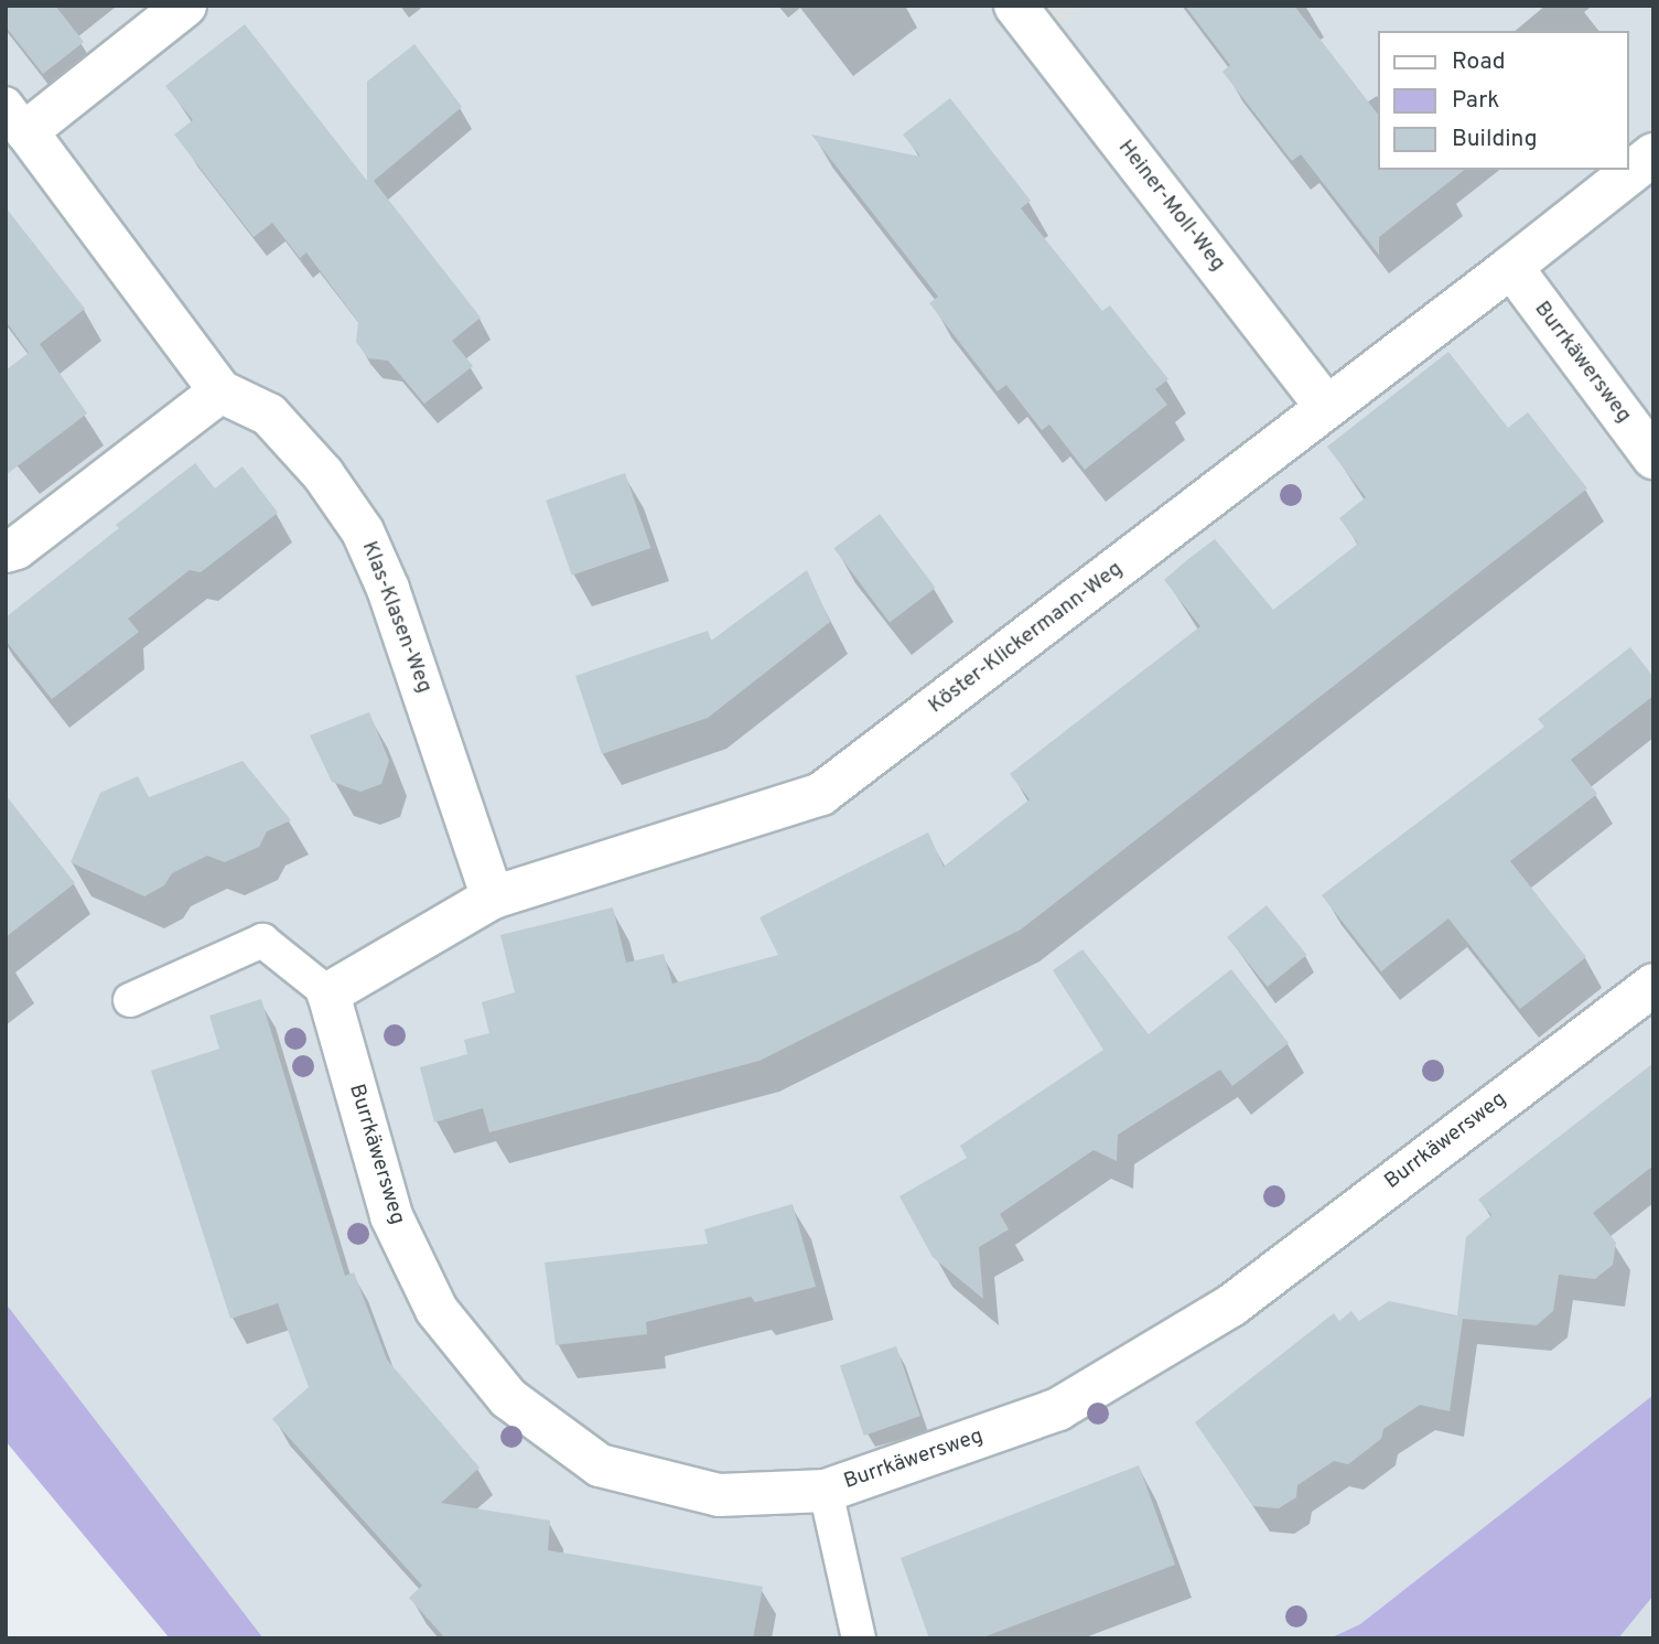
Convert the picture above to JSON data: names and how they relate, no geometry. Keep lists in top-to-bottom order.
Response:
{
  "streets": {
    "street": [
      "Heiner-Moll-Weg",
      "Burrkäwersweg",
      "Klas-Klasen-Weg",
      "Köster-Klickermann-Weg"
    ]
  },
  "crossings": [
    ["Heiner-Moll-Weg", "Köster-Klickermann-Weg"],
    ["Burrkäwersweg", "Köster-Klickermann-Weg"],
    ["Klas-Klasen-Weg", "Köster-Klickermann-Weg"]
  ],
  "legend": ["Road", "Park", "Building"]
}
